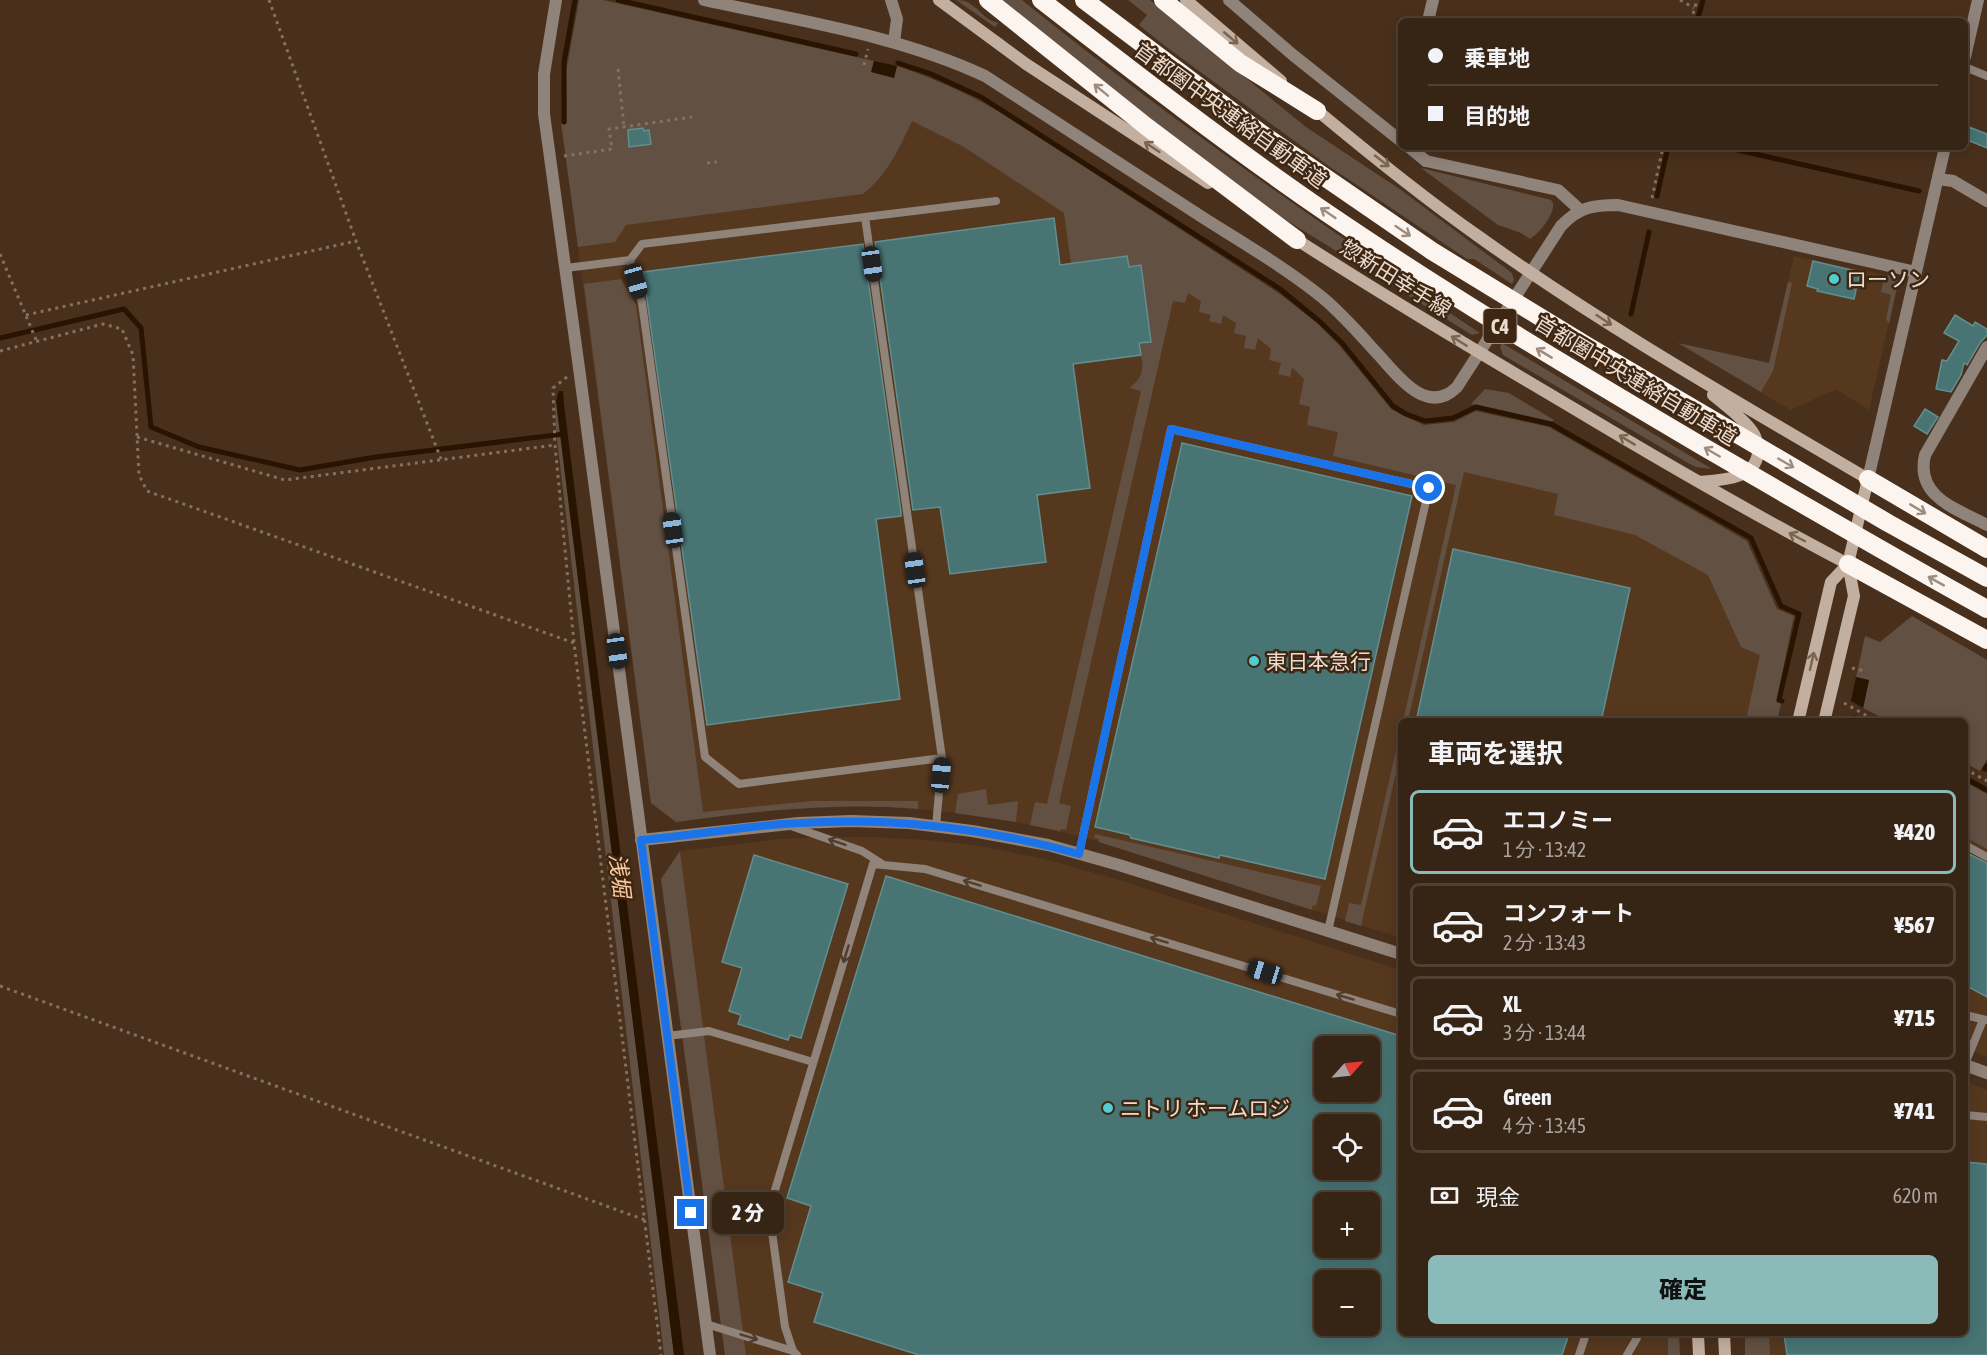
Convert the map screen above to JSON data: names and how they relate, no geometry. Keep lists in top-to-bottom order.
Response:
{
  "streets": {
    "highway": ["首都圏中央連絡自動車道", "C4"],
    "main road": ["惣新田幸手線"]
  },
  "water": ["浅堀"],
  "places": ["ローソン", "東日本急行", "ニトリ ホームロジ"],
  "north": "top right",
  "page": {
    "banner": ["乗車地", "目的地"],
    "heading": "車両を選択",
    "list": [
      {
        "name": "エコノミー",
        "note": "1 分 · 13:42",
        "value": "¥420"
      },
      {
        "name": "コンフォート",
        "note": "2 分 · 13:43",
        "value": "¥567"
      },
      {
        "name": "XL",
        "note": "3 分 · 13:44",
        "value": "¥715"
      },
      {
        "name": "Green",
        "note": "4 分 · 13:45",
        "value": "¥741"
      }
    ],
    "map_buttons": ["+", "−"],
    "pay": ["現金", "620 m"],
    "bubble": "2 分",
    "buttons": "確定"
  }
}
